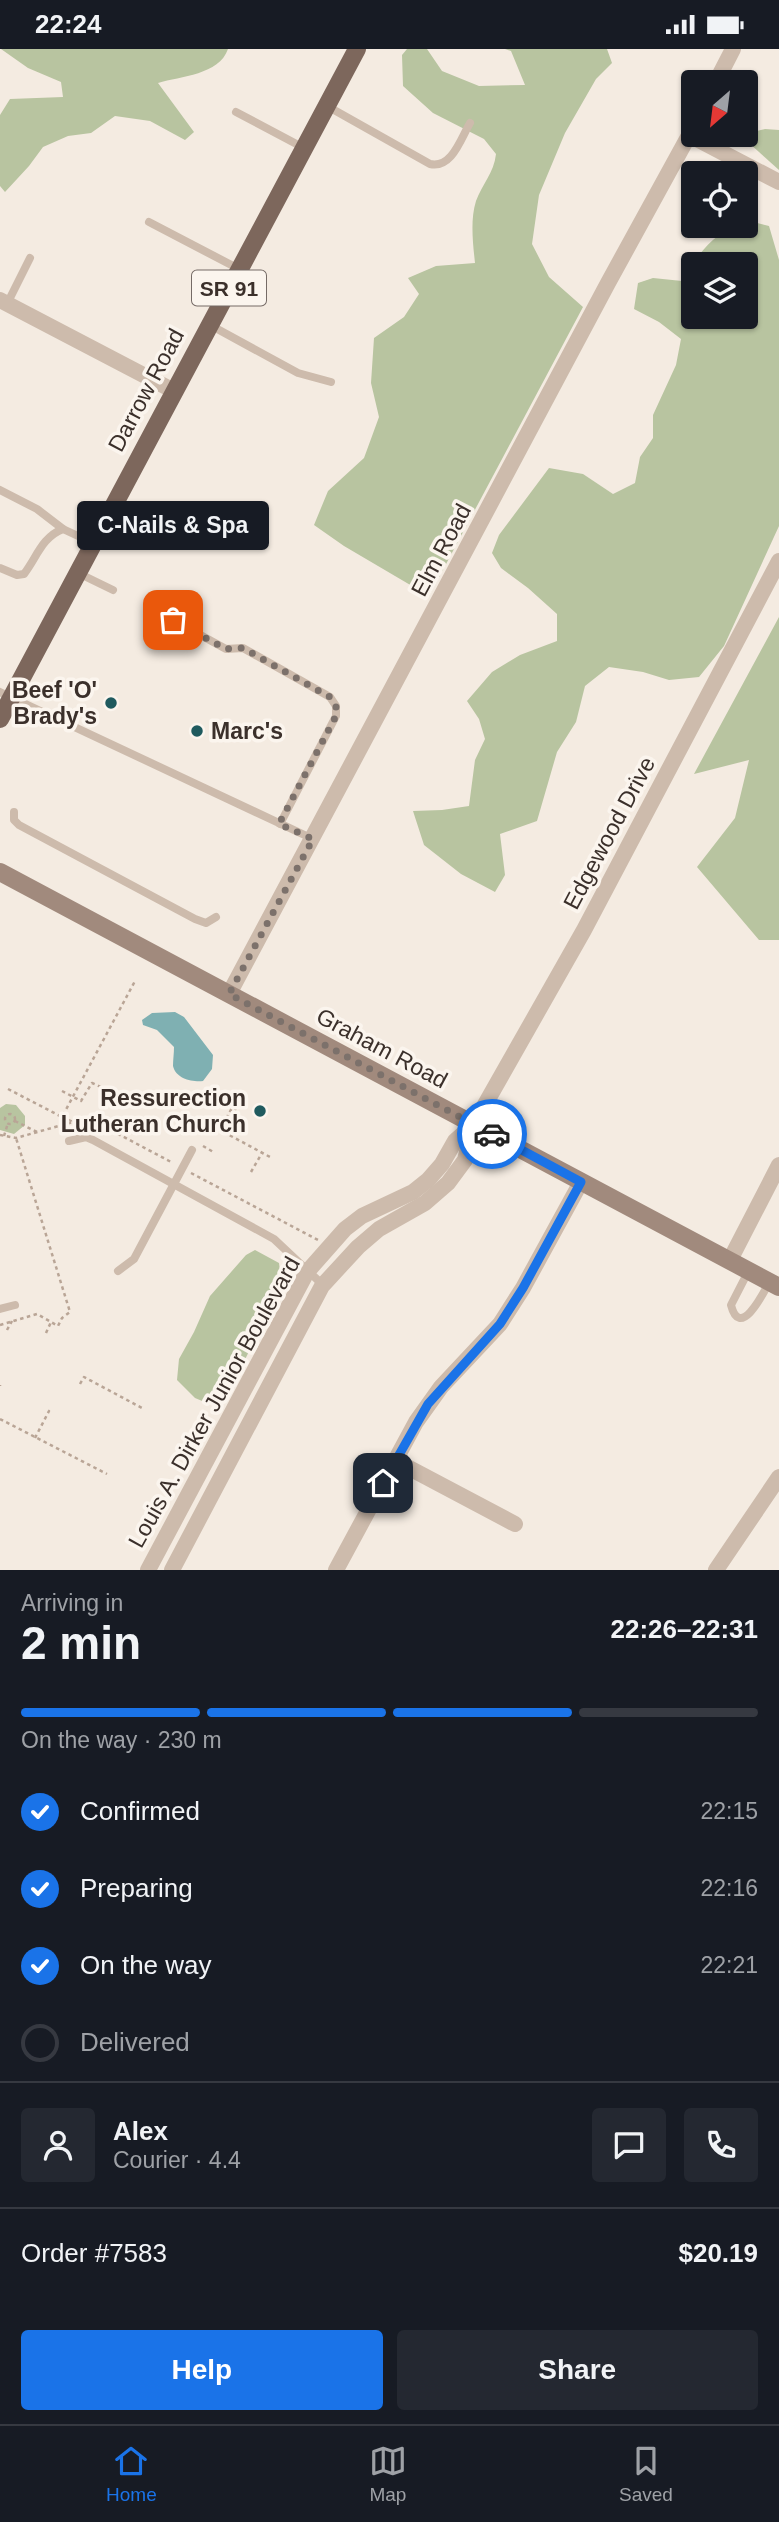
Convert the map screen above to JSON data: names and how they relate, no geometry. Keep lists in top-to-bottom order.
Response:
{
  "streets": {
    "main road": ["SR 91", "Darrow Road", "Graham Road"],
    "street": ["Elm Road", "Edgewood Drive", "Louis A. Dirker Junior Boulevard"]
  },
  "crossings": [
    ["Elm Road", "Graham Road"],
    ["Edgewood Drive", "Graham Road"],
    ["Edgewood Drive", "Louis A. Dirker Junior Boulevard"],
    ["Graham Road", "Louis A. Dirker Junior Boulevard"]
  ],
  "places": [
    "C-Nails & Spa",
    "Beef 'O' Brady's",
    "Marc's",
    "Ressurection Lutheran Church"
  ],
  "north": "bottom left",
  "page": {
    "status": "22:24",
    "bubble": "C-Nails & Spa",
    "heading": ["2 min", "Arriving in", "22:26–22:31"],
    "panel": [
      "Alex",
      "Courier · 4.4",
      "Order #7583",
      "$20.19"
    ],
    "bar": "On the way · 230 m",
    "list": [
      ["Confirmed", "22:15"],
      ["Preparing", "22:16"],
      ["On the way", "22:21"],
      "Delivered"
    ],
    "buttons": ["Help", "Share"],
    "tabs": ["Home", "Map", "Saved"]
  }
}
